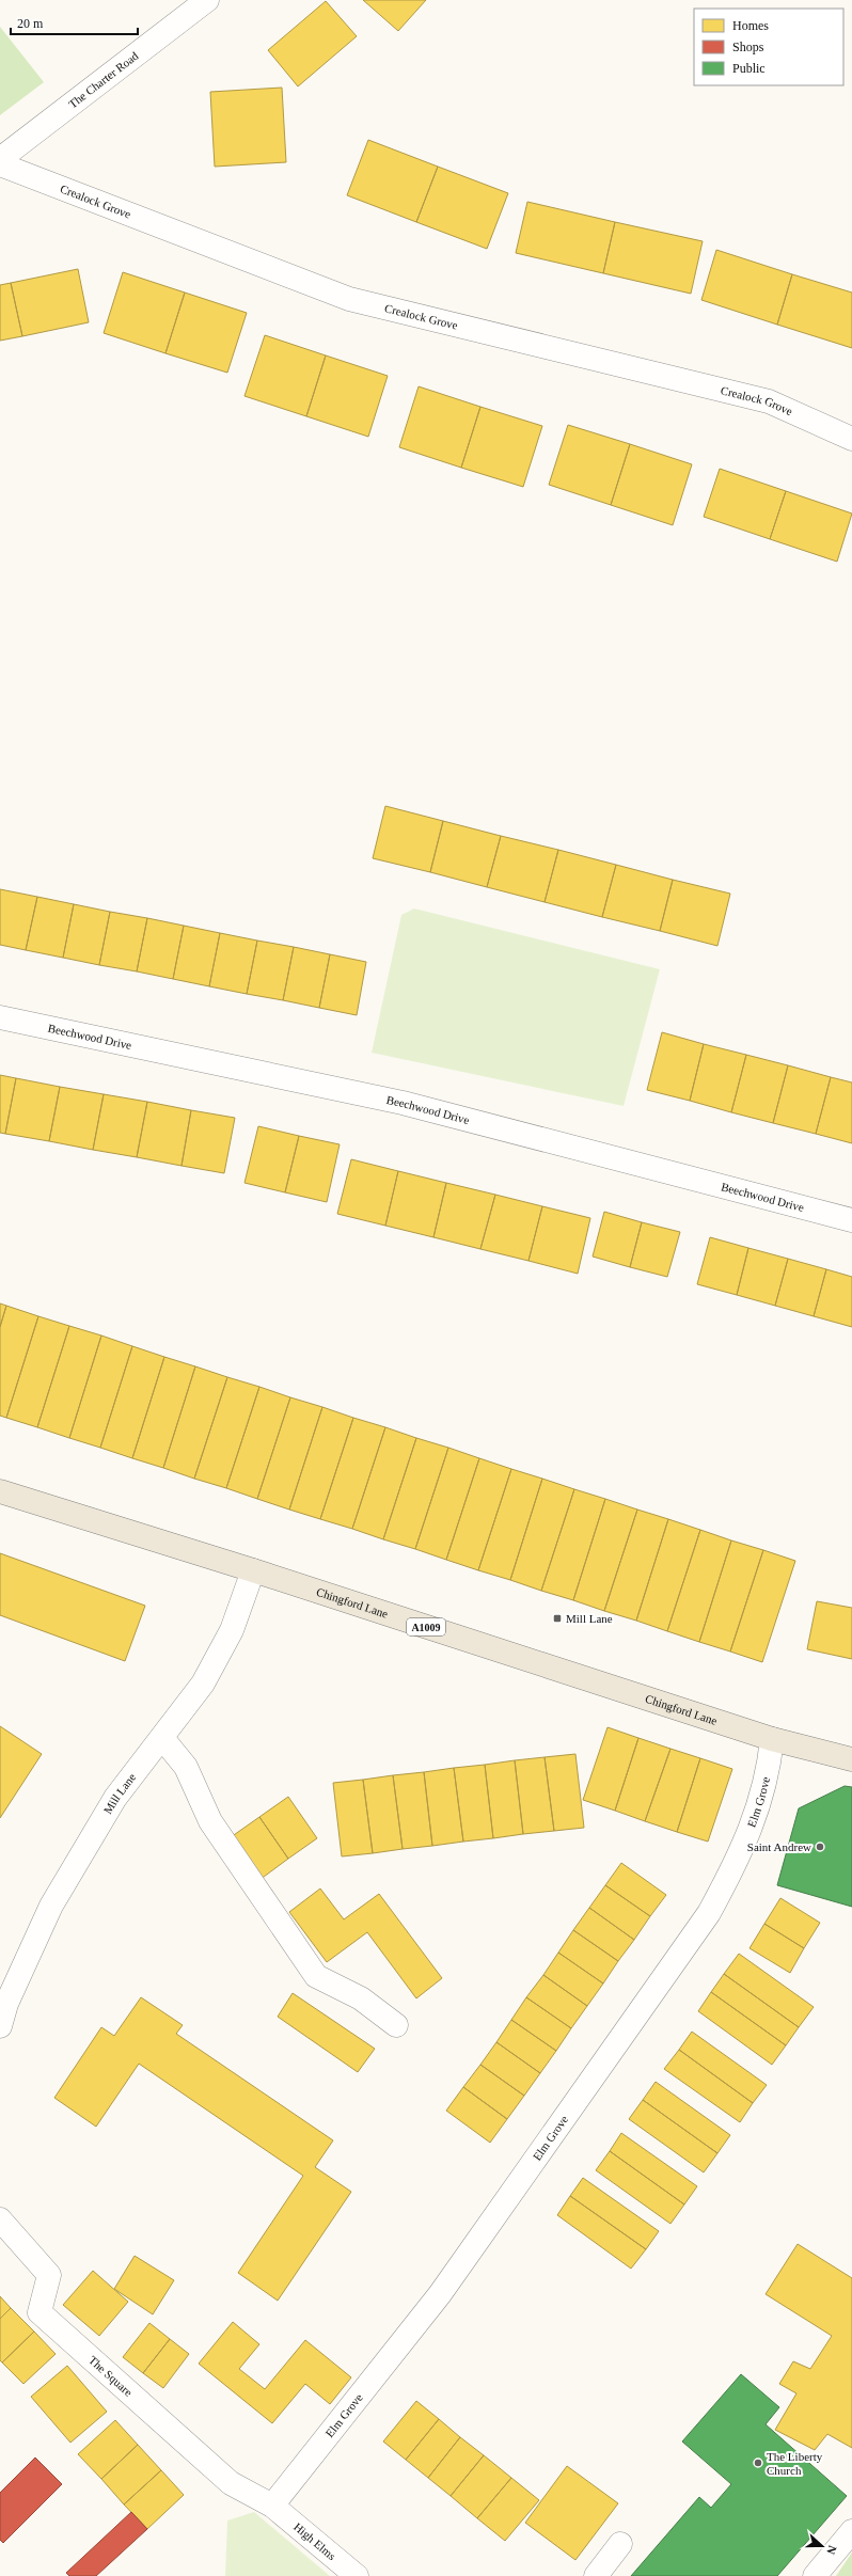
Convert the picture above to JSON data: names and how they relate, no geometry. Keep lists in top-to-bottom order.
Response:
{
  "streets": {
    "main road": ["Chingford Lane", "A1009"],
    "street": [
      "The Charter Road",
      "Crealock Grove",
      "Beechwood Drive",
      "Mill Lane",
      "Elm Grove",
      "The Square",
      "High Elms"
    ]
  },
  "crossings": [
    ["Chingford Lane", "Mill Lane"],
    ["Chingford Lane", "Elm Grove"],
    ["Elm Grove", "The Square"],
    ["Elm Grove", "High Elms"],
    ["The Square", "High Elms"]
  ],
  "places": {
    "transit": ["Mill Lane"],
    "other": ["Saint Andrew", "The Liberty Church"]
  },
  "legend": ["Homes", "Shops", "Public"],
  "scale_bar": "20 m",
  "north": "right"
}
